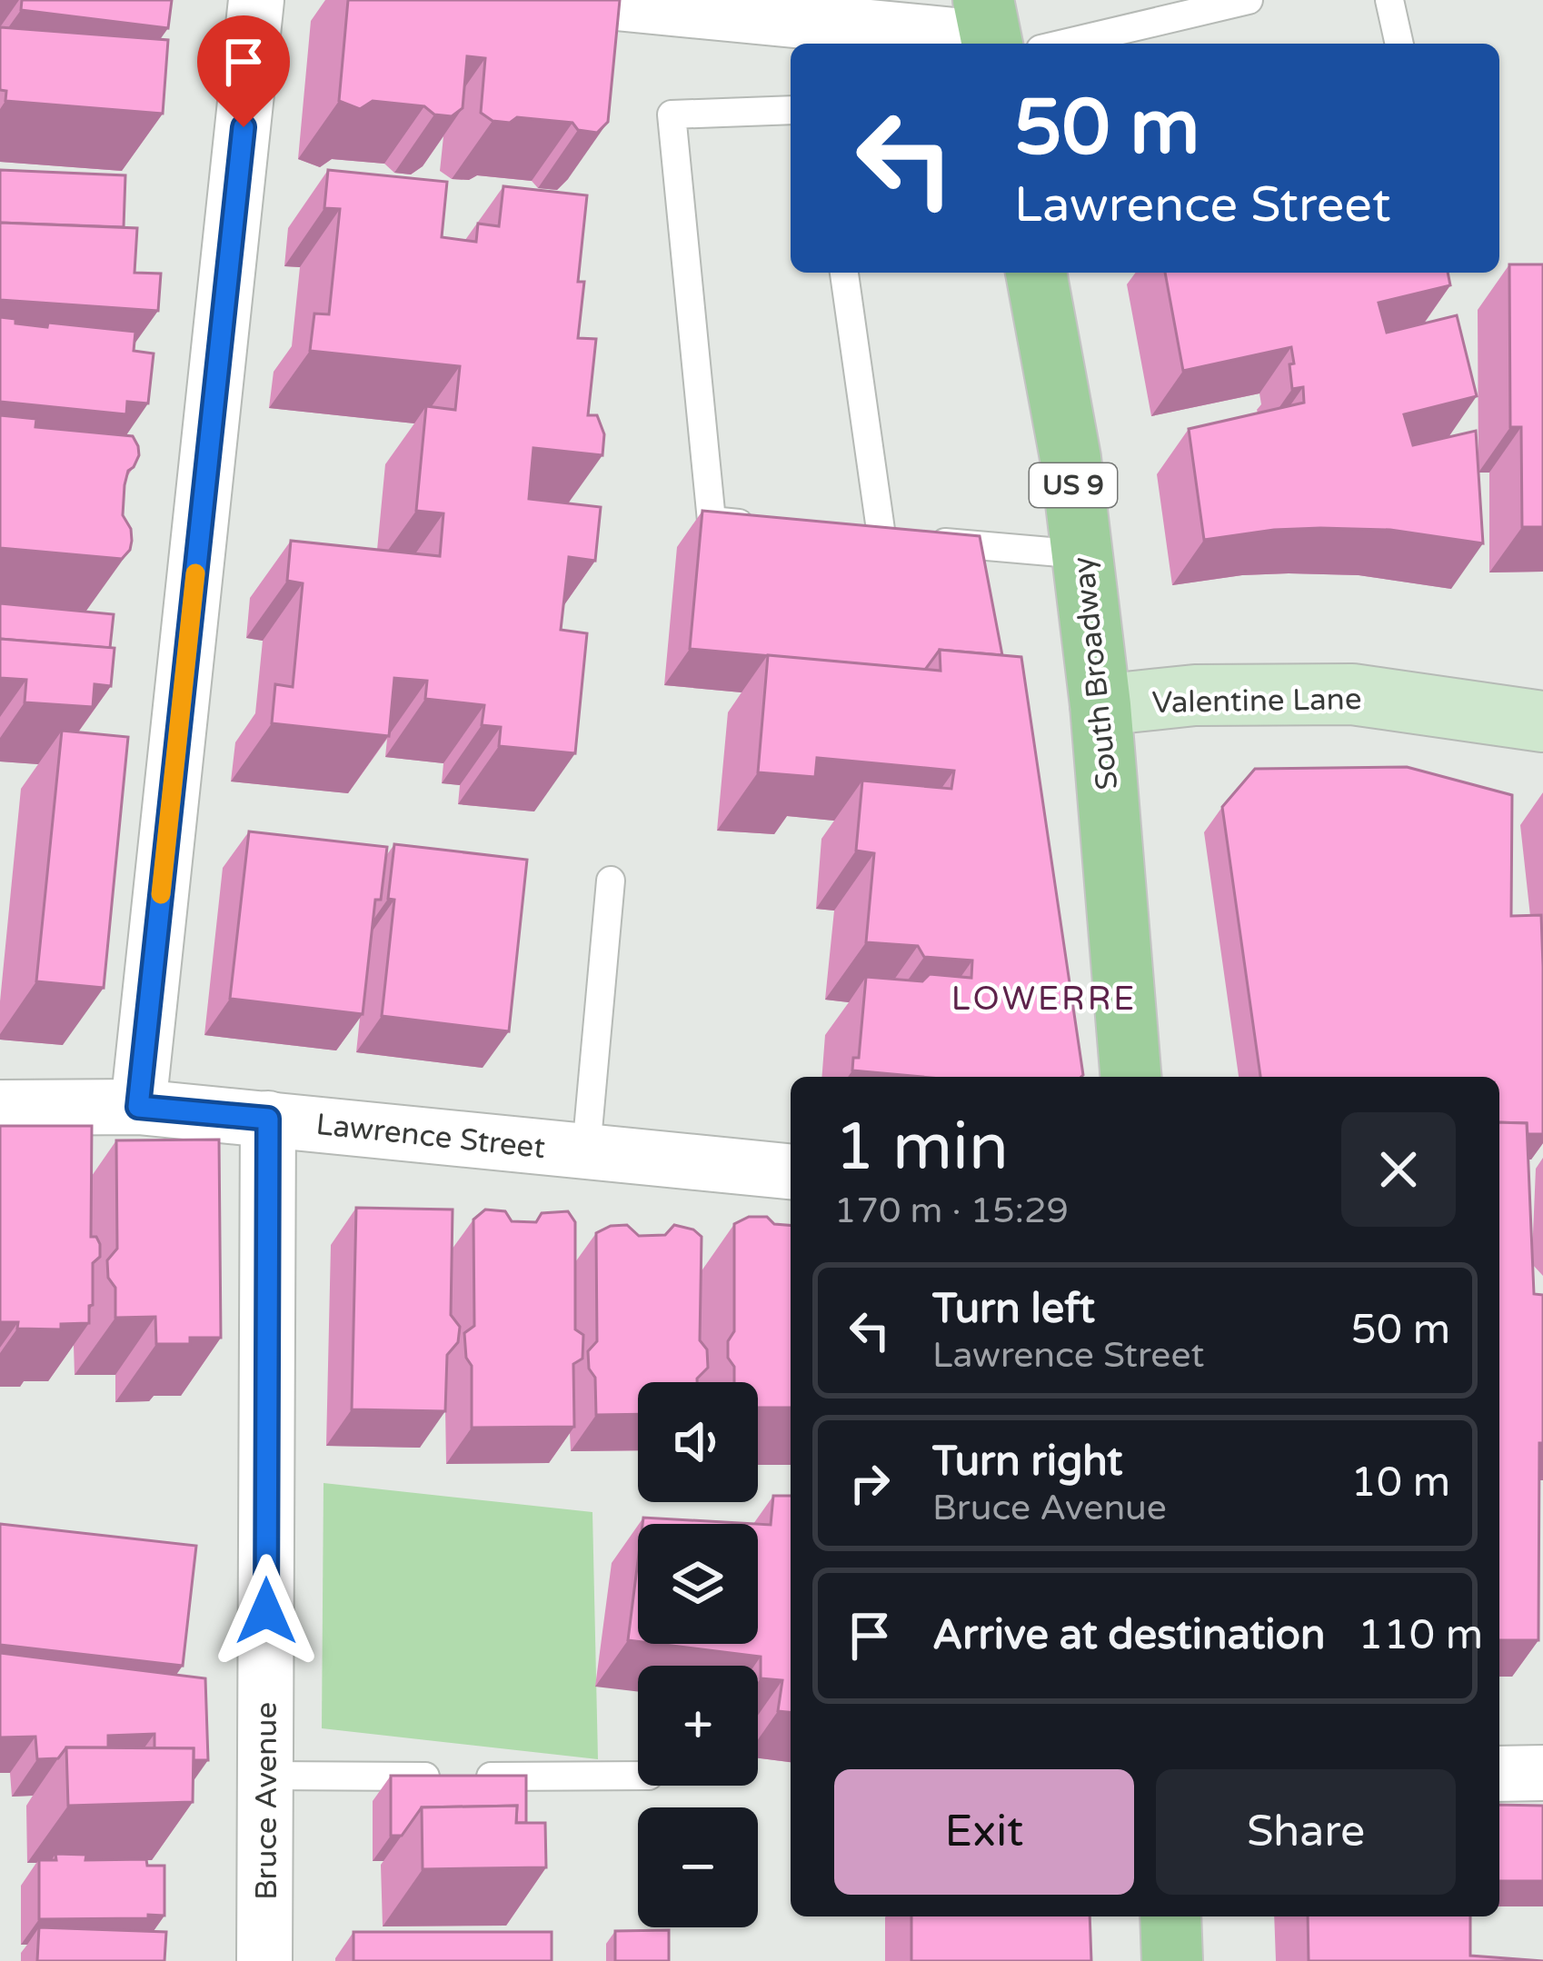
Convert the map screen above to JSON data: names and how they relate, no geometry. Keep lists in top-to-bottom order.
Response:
{
  "streets": {
    "main road": ["US 9", "South Broadway"],
    "street": ["Valentine Lane", "Lawrence Street", "Bruce Avenue"]
  },
  "crossings": [
    ["South Broadway", "Valentine Lane"],
    ["Lawrence Street", "Bruce Avenue"]
  ],
  "districts": ["LOWERRE"],
  "page": {
    "turn": ["50 m", "Lawrence Street"],
    "heading": ["1 min", "170 m · 15:29"],
    "list": [
      {
        "name": "Turn left",
        "note": "Lawrence Street",
        "value": "50 m"
      },
      {
        "name": "Turn right",
        "note": "Bruce Avenue",
        "value": "10 m"
      },
      {
        "name": "Arrive at destination",
        "value": "110 m"
      }
    ],
    "map_buttons": ["+", "−"],
    "buttons": ["Exit", "Share"]
  }
}
